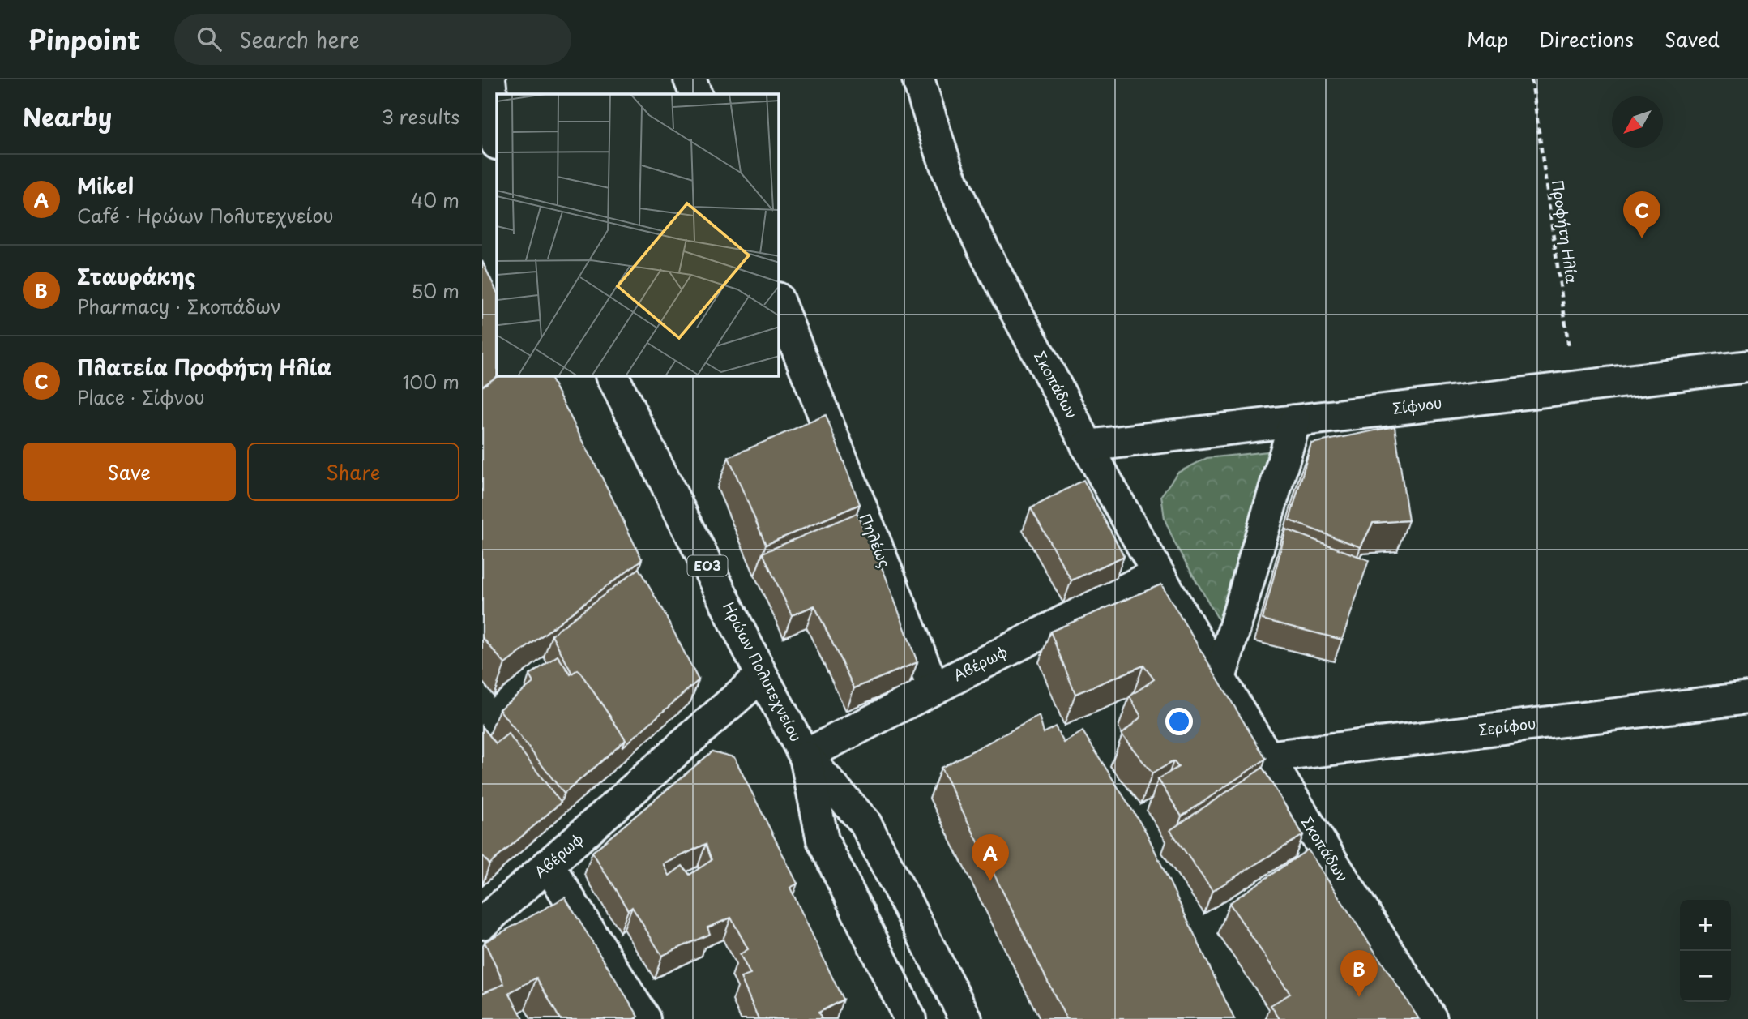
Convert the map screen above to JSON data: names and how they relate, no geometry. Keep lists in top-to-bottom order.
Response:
{
  "streets": {
    "street": [
      "Σκοπάδων",
      "Σίφνου",
      "Πηλέως",
      "ΕΟ3",
      "Αβέρωφ",
      "Ηρώων Πολυτεχνείου",
      "Σερίφου"
    ],
    "path": ["Προφήτη Ηλία"]
  },
  "crossings": [
    ["Προφήτη Ηλία", "Σίφνου"],
    ["Σκοπάδων", "Σίφνου"],
    ["Σκοπάδων", "Αβέρωφ"],
    ["Σκοπάδων", "Σερίφου"],
    ["Πηλέως", "Αβέρωφ"],
    ["Αβέρωφ", "Ηρώων Πολυτεχνείου"]
  ],
  "north": "bottom left",
  "page": {
    "header": "Pinpoint",
    "search": "Search here",
    "nav": ["Map", "Directions", "Saved"],
    "heading": ["Nearby", "3 results"],
    "list": [
      {
        "mark": "A",
        "name": "Mikel",
        "note": "Café · Ηρώων Πολυτεχνείου",
        "value": "40 m"
      },
      {
        "mark": "B",
        "name": "Σταυράκης",
        "note": "Pharmacy · Σκοπάδων",
        "value": "50 m"
      },
      {
        "mark": "C",
        "name": "Πλατεία Προφήτη Ηλία",
        "note": "Place · Σίφνου",
        "value": "100 m"
      }
    ],
    "pins": ["C", "A", "B"],
    "buttons": ["Save", "Share"],
    "map_buttons": ["+", "−"]
  }
}
